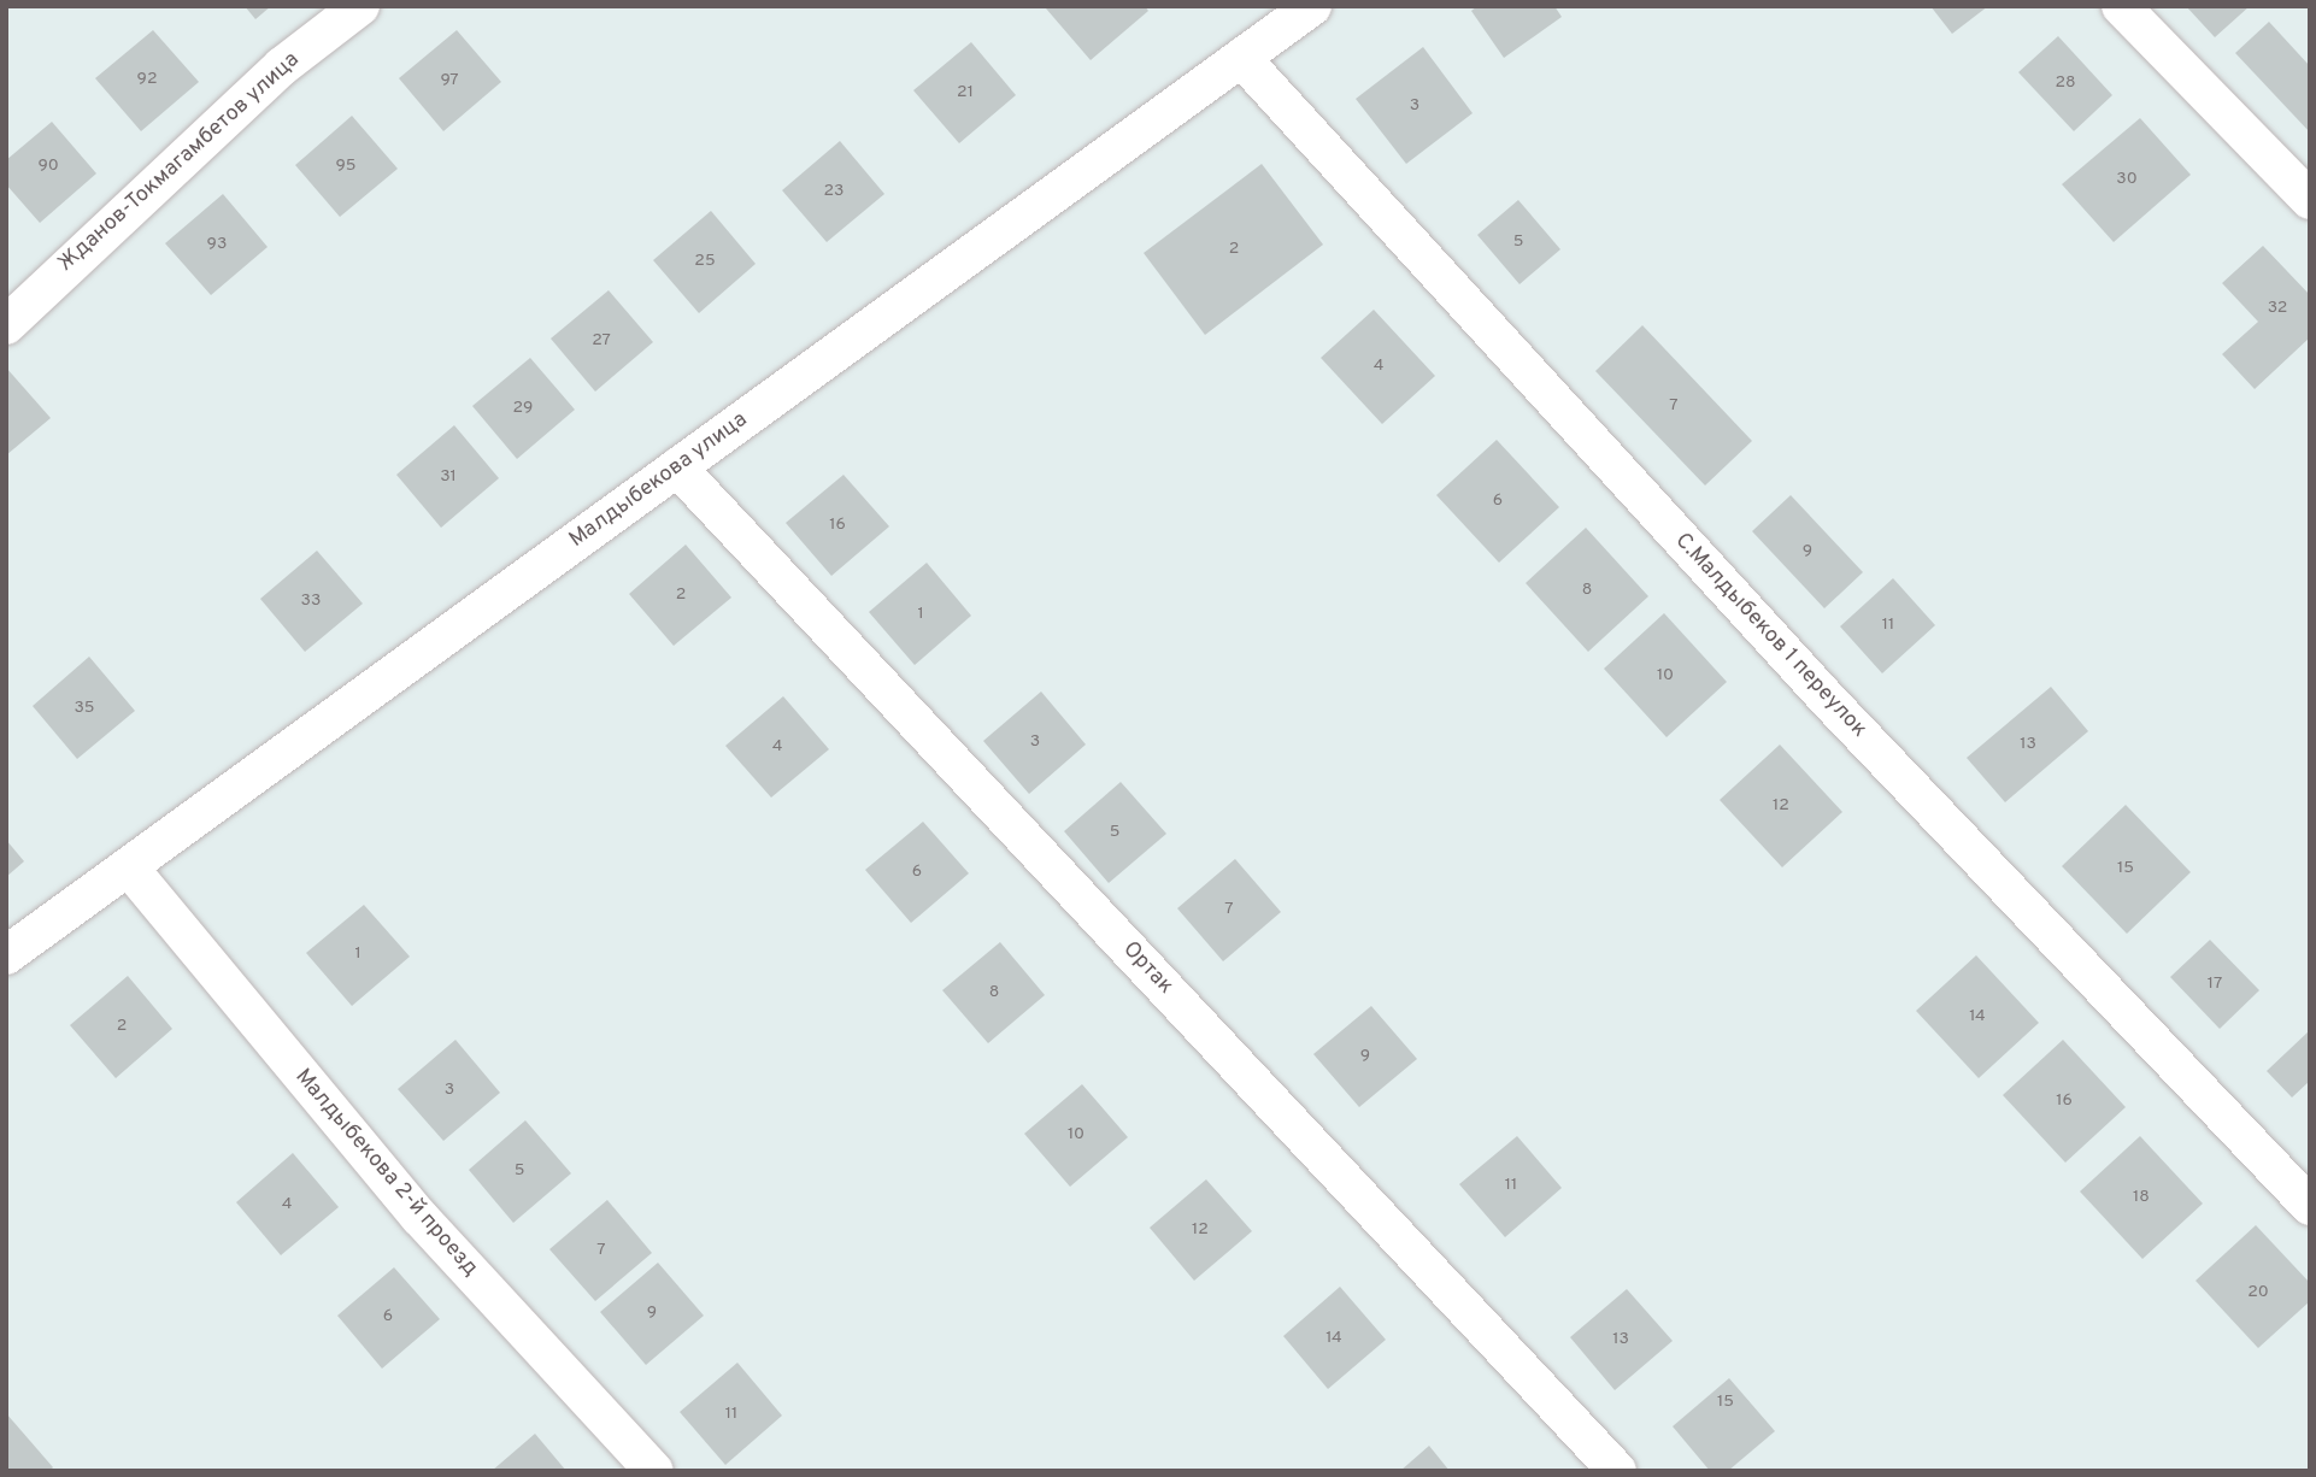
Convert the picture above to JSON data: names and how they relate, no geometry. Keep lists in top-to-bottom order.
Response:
{
  "streets": {
    "street": [
      "Жданов-Токмагамбетов улица",
      "Малдыбекова улица",
      "С.Малдыбеков 1 переулок",
      "Ортак",
      "Малдыбекова 2-й проезд"
    ]
  },
  "crossings": [
    ["Малдыбекова улица", "С.Малдыбеков 1 переулок"],
    ["Малдыбекова улица", "Ортак"],
    ["Малдыбекова улица", "Малдыбекова 2-й проезд"]
  ],
  "house_numbers": [
    "92",
    "97",
    "28",
    "21",
    "3",
    "90",
    "95",
    "30",
    "23",
    "5",
    "93",
    "2",
    "25",
    "32",
    "27",
    "4",
    "7",
    "29",
    "31",
    "6",
    "16",
    "9",
    "8",
    "2",
    "33",
    "1",
    "11",
    "10",
    "35",
    "3",
    "13",
    "4",
    "12",
    "5",
    "15",
    "6",
    "7",
    "1",
    "17",
    "8",
    "14",
    "2",
    "9",
    "3",
    "16",
    "10",
    "5",
    "11",
    "18",
    "4",
    "12",
    "7",
    "20",
    "9",
    "6",
    "14",
    "13",
    "15",
    "11"
  ]
}
